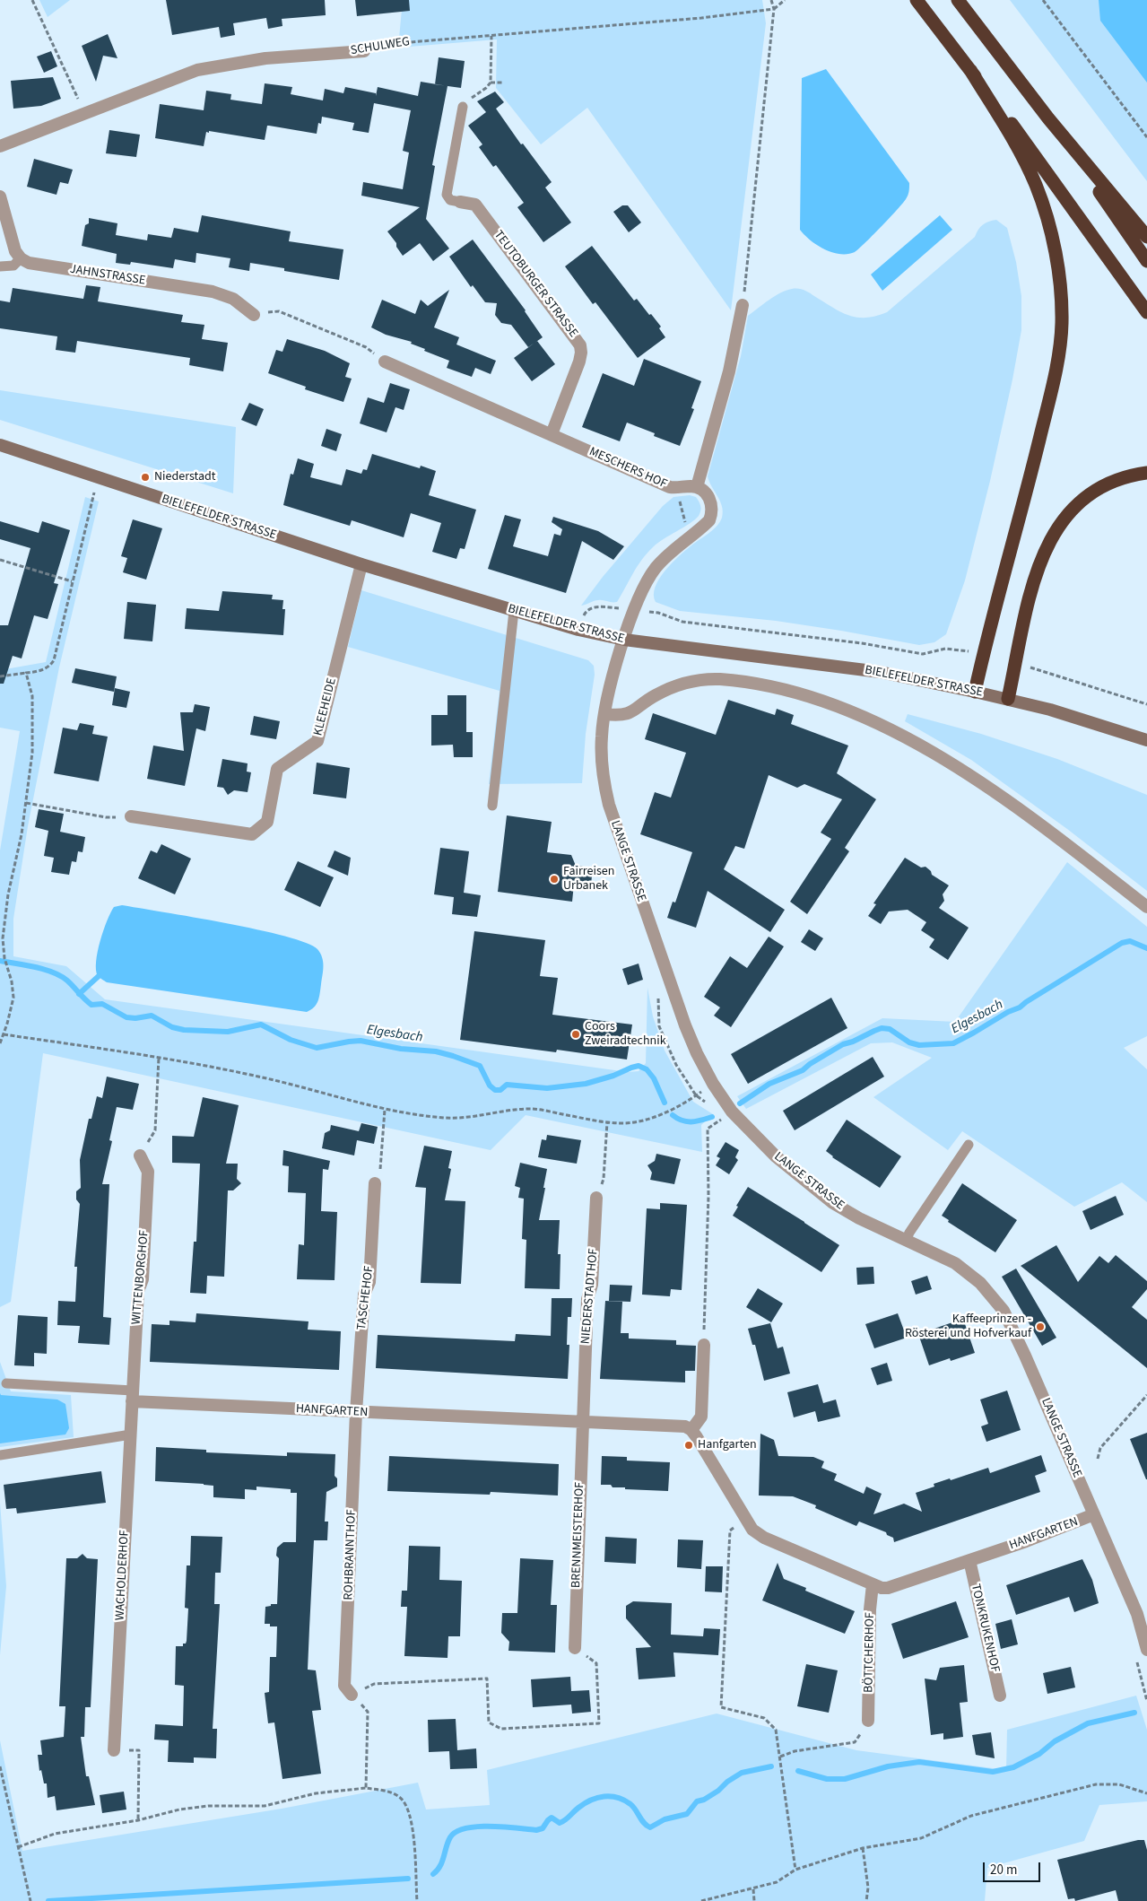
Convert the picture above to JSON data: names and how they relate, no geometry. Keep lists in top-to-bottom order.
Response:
{
  "streets": {
    "main road": ["BIELEFELDER STRASSE"],
    "street": [
      "SCHULWEG",
      "JAHNSTRASSE",
      "TEUTOBURGER STRASSE",
      "MESCHERS HOF",
      "KLEEHEIDE",
      "LANGE STRASSE",
      "WITTENBORGHOF",
      "NIEDERSTADTHOF",
      "TASCHEHOF",
      "HANFGARTEN",
      "BRENNMEISTERHOF",
      "ROHBRANNTHOF",
      "WACHOLDERHOF",
      "TONKRUKENHOF",
      "BÖTTCHERHOF"
    ]
  },
  "crossings": [
    ["TEUTOBURGER STRASSE", "MESCHERS HOF"],
    ["BIELEFELDER STRASSE", "KLEEHEIDE"],
    ["BIELEFELDER STRASSE", "LANGE STRASSE"],
    ["LANGE STRASSE", "HANFGARTEN"],
    ["WITTENBORGHOF", "HANFGARTEN"],
    ["WITTENBORGHOF", "WACHOLDERHOF"],
    ["NIEDERSTADTHOF", "HANFGARTEN"],
    ["NIEDERSTADTHOF", "BRENNMEISTERHOF"],
    ["TASCHEHOF", "HANFGARTEN"],
    ["TASCHEHOF", "ROHBRANNTHOF"],
    ["HANFGARTEN", "BRENNMEISTERHOF"],
    ["HANFGARTEN", "ROHBRANNTHOF"],
    ["HANFGARTEN", "WACHOLDERHOF"],
    ["HANFGARTEN", "TONKRUKENHOF"],
    ["HANFGARTEN", "BÖTTCHERHOF"]
  ],
  "water": ["Elgesbach"],
  "places": [
    "Niederstadt",
    "Fairreisen Urbanek",
    "Coors Zweiradtechnik",
    "Kaffeeprinzen - Rösterei und Hofverkauf",
    "Hanfgarten"
  ],
  "scale_bar": "20 m"
}
